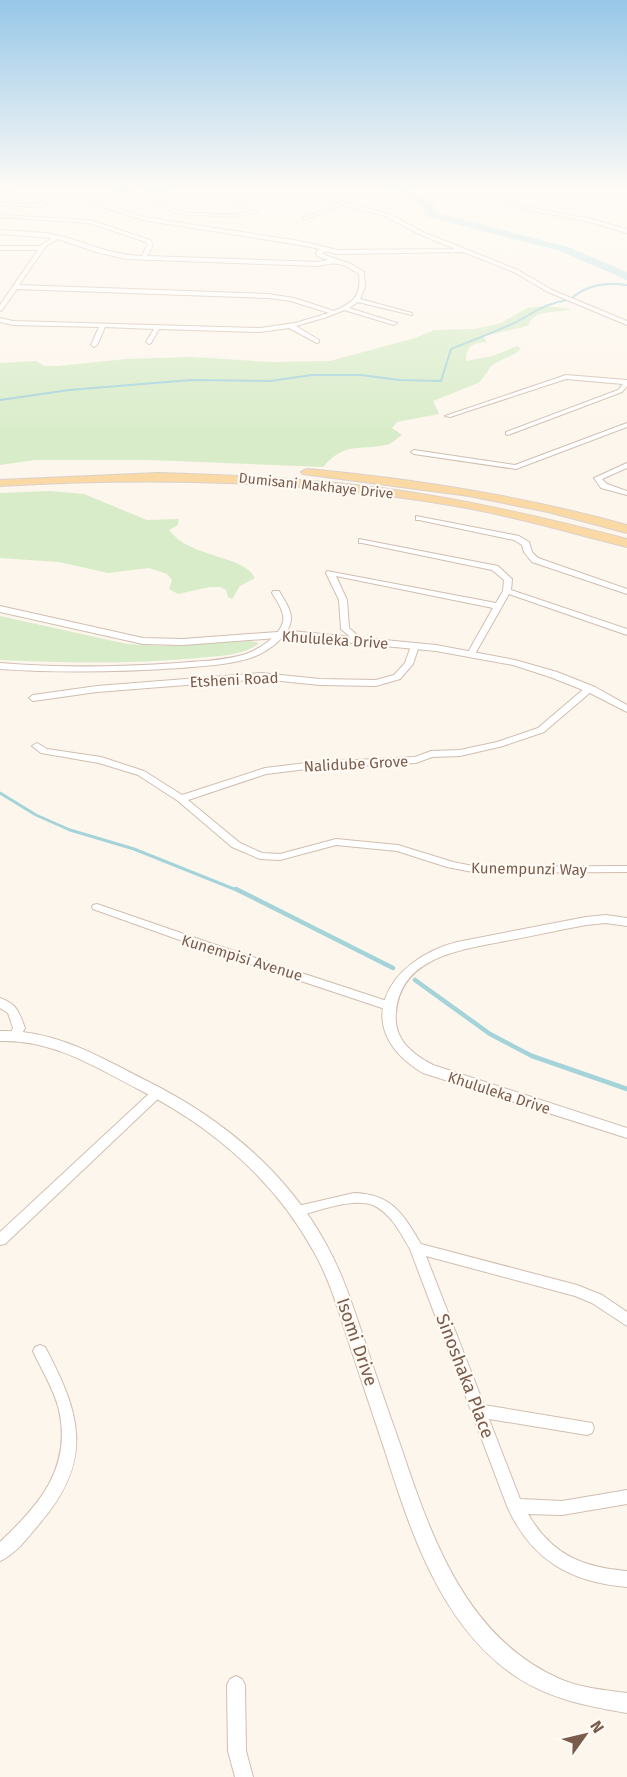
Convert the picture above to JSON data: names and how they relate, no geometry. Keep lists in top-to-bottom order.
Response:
{
  "streets": {
    "main road": ["Dumisani Makhaye Drive"],
    "street": [
      "Khululeka Drive",
      "Etsheni Road",
      "Nalidube Grove",
      "Kunempunzi Way",
      "Kunempisi Avenue",
      "Isomi Drive",
      "Sinoshaka Place"
    ]
  },
  "crossings": [
    ["Khululeka Drive", "Etsheni Road"],
    ["Khululeka Drive", "Nalidube Grove"],
    ["Khululeka Drive", "Kunempisi Avenue"],
    ["Nalidube Grove", "Kunempunzi Way"],
    ["Isomi Drive", "Sinoshaka Place"]
  ],
  "north": "top right"
}
